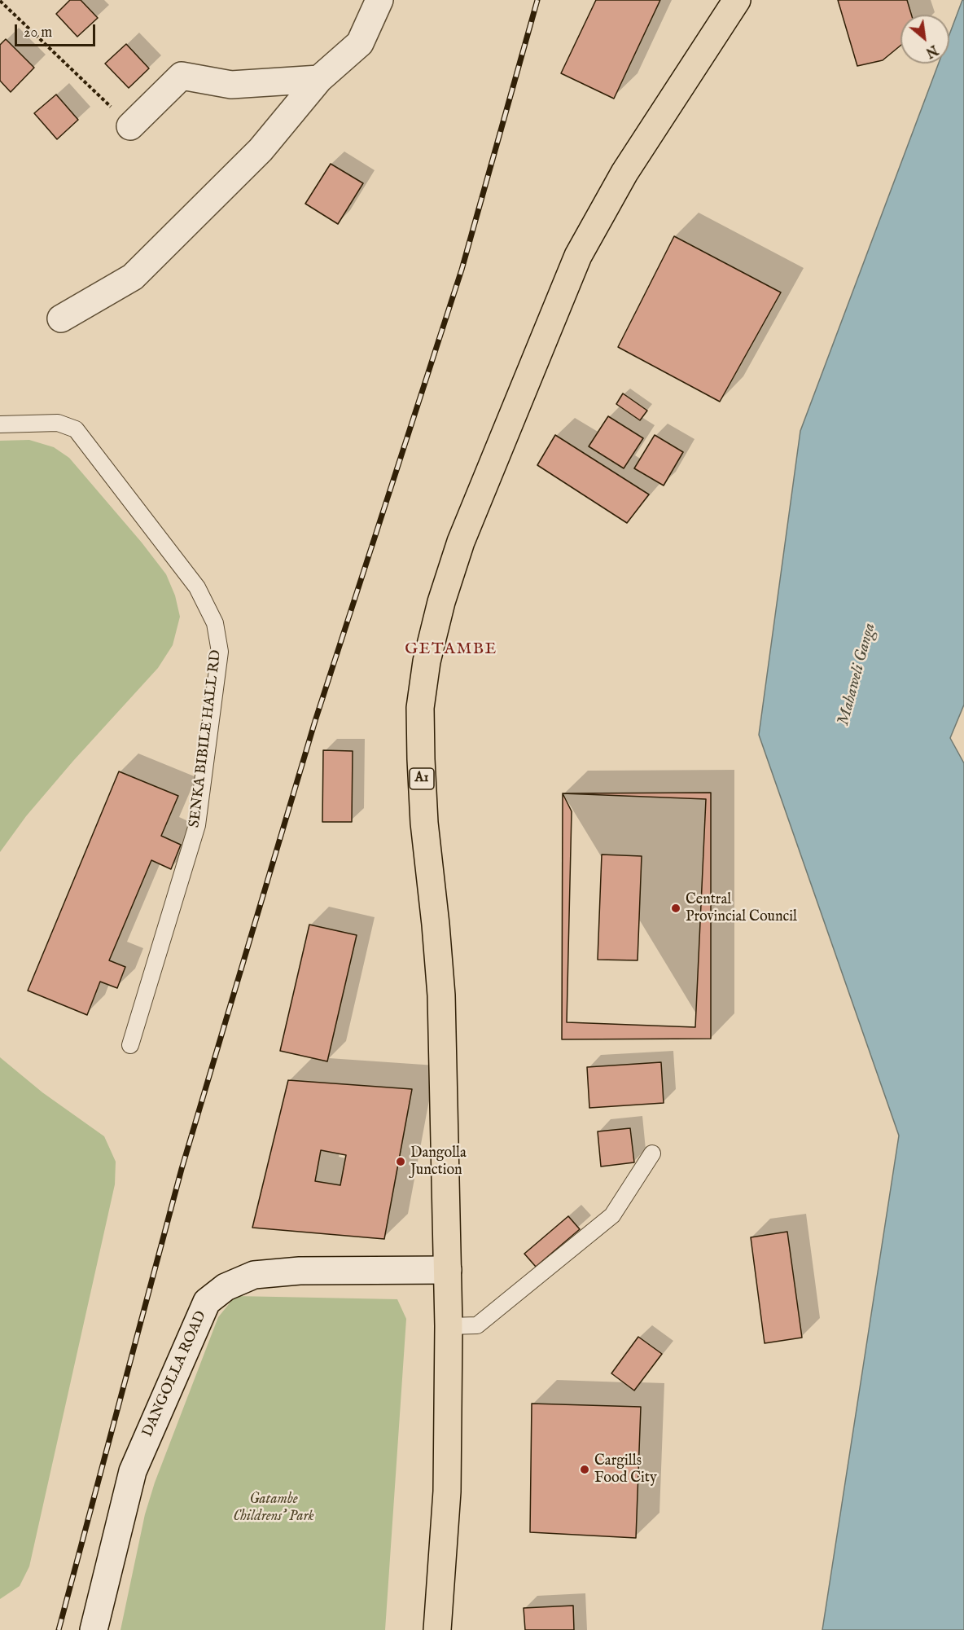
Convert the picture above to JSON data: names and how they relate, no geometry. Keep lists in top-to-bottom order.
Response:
{
  "streets": {
    "highway": ["A1"],
    "street": ["DANGOLLA ROAD"],
    "lane": ["SENKA BIBILE HALL RD"]
  },
  "crossings": [
    ["A1", "DANGOLLA ROAD"]
  ],
  "districts": ["GETAMBE"],
  "water": ["Mahaweli Ganga"],
  "parks": ["Gatambe Childrens' Park"],
  "places": ["Central Provincial Council", "Dangolla Junction", "Cargills Food City"],
  "scale_bar": "20 m",
  "north": "bottom right"
}
